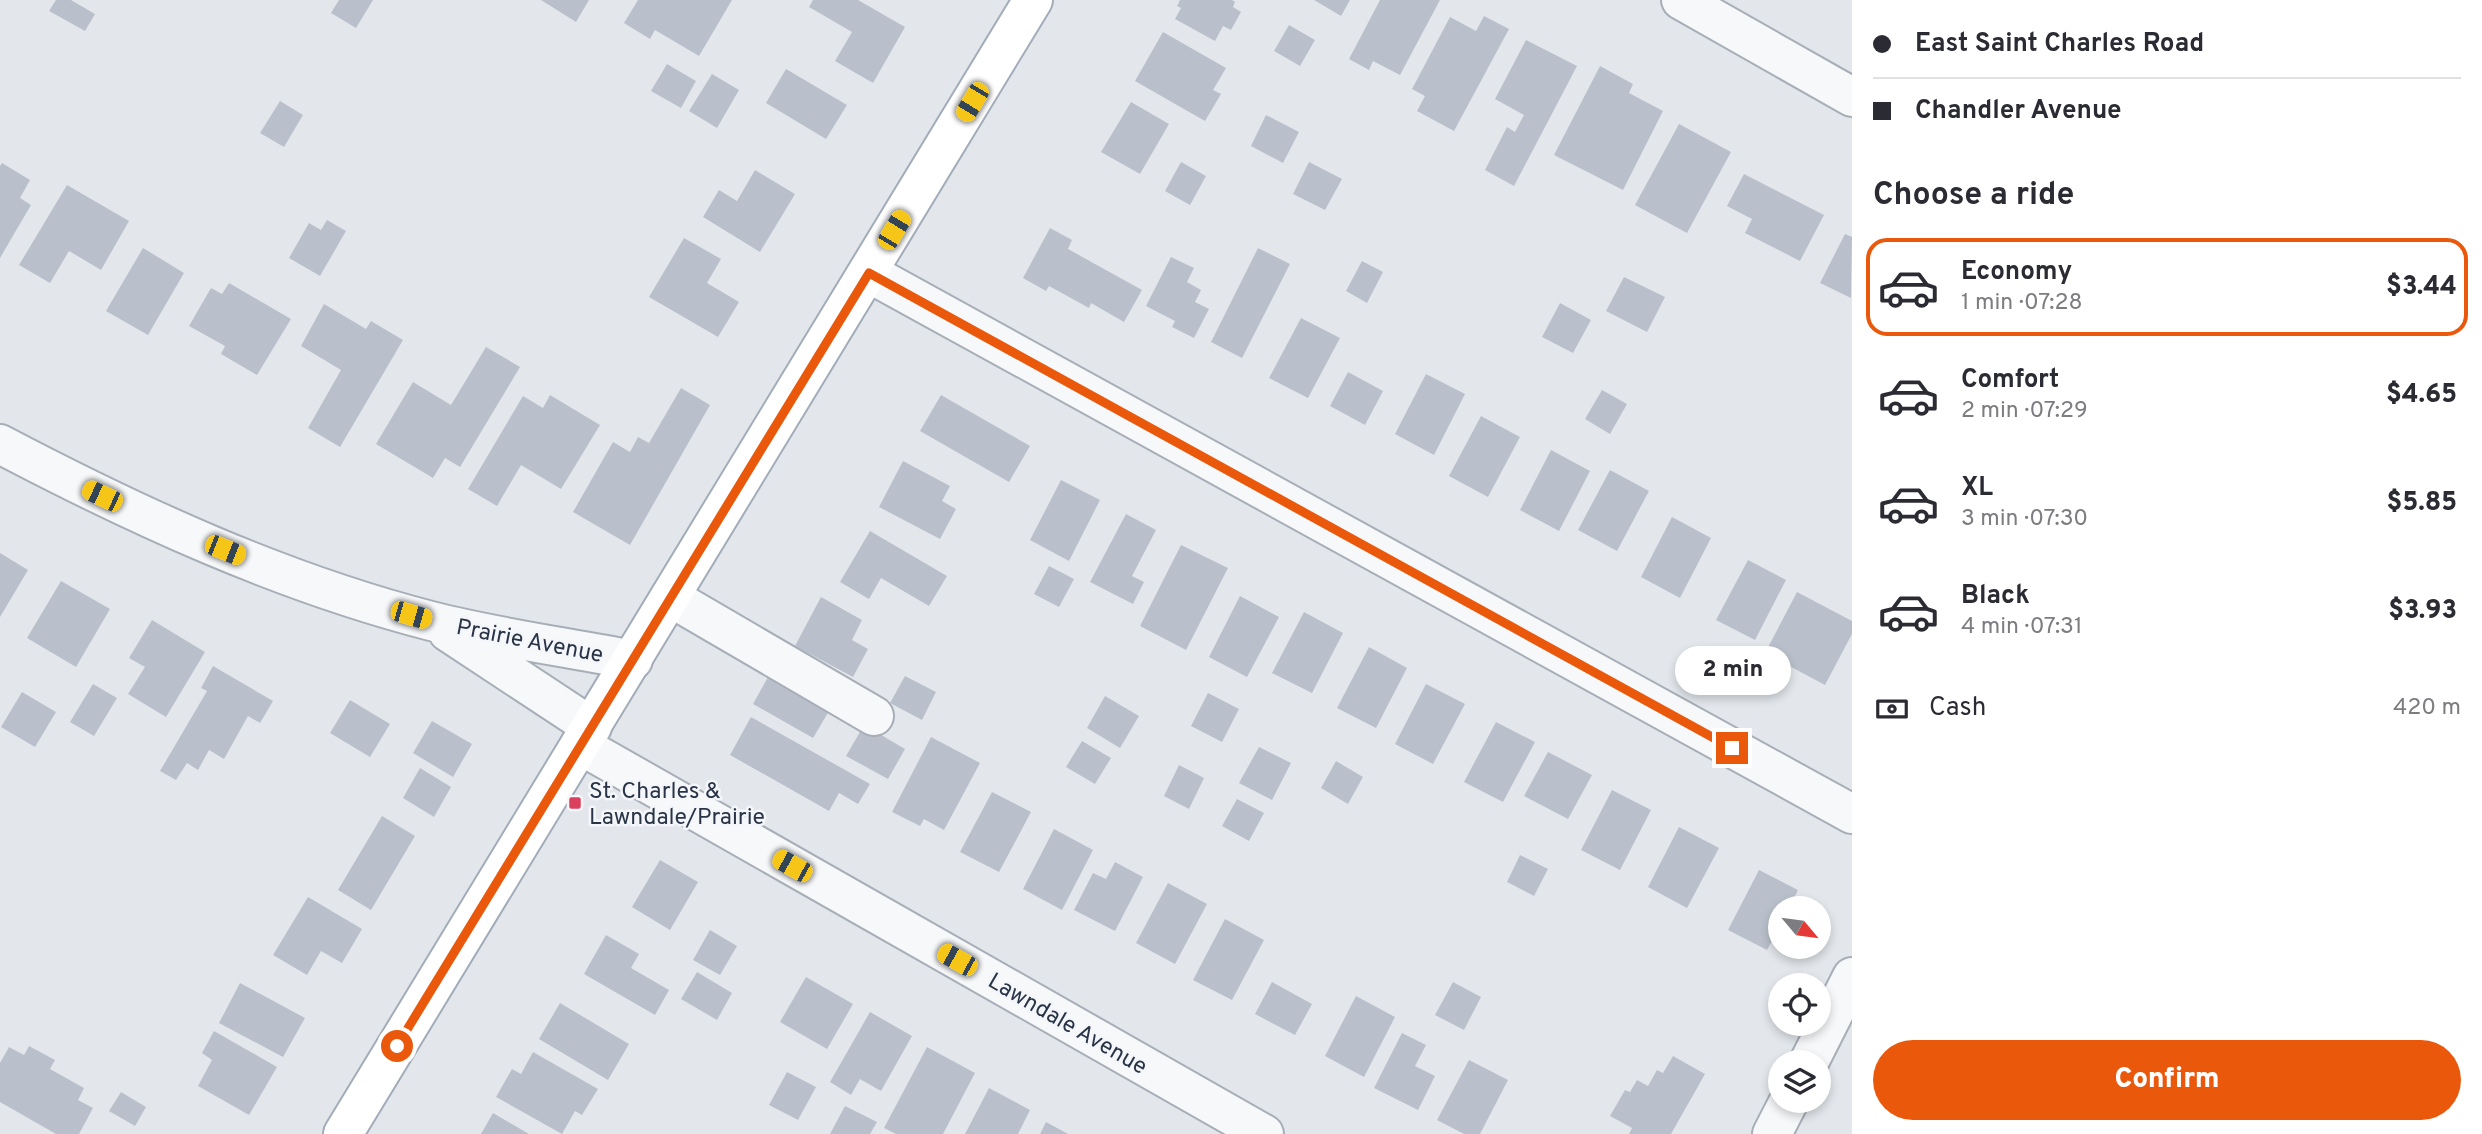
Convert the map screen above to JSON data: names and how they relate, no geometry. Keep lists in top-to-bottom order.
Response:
{
  "streets": {
    "street": ["Prairie Avenue", "Lawndale Avenue"]
  },
  "crossings": [
    ["Prairie Avenue", "Lawndale Avenue"]
  ],
  "places": {
    "transit": ["St. Charles & Lawndale/Prairie"]
  },
  "north": "bottom right",
  "page": {
    "banner": ["East Saint Charles Road", "Chandler Avenue"],
    "heading": "Choose a ride",
    "list": [
      {
        "name": "Economy",
        "note": "1 min · 07:28",
        "value": "$3.44"
      },
      {
        "name": "Comfort",
        "note": "2 min · 07:29",
        "value": "$4.65"
      },
      {
        "name": "XL",
        "note": "3 min · 07:30",
        "value": "$5.85"
      },
      {
        "name": "Black",
        "note": "4 min · 07:31",
        "value": "$3.93"
      }
    ],
    "bubble": "2 min",
    "pay": ["Cash", "420 m"],
    "buttons": "Confirm"
  }
}
